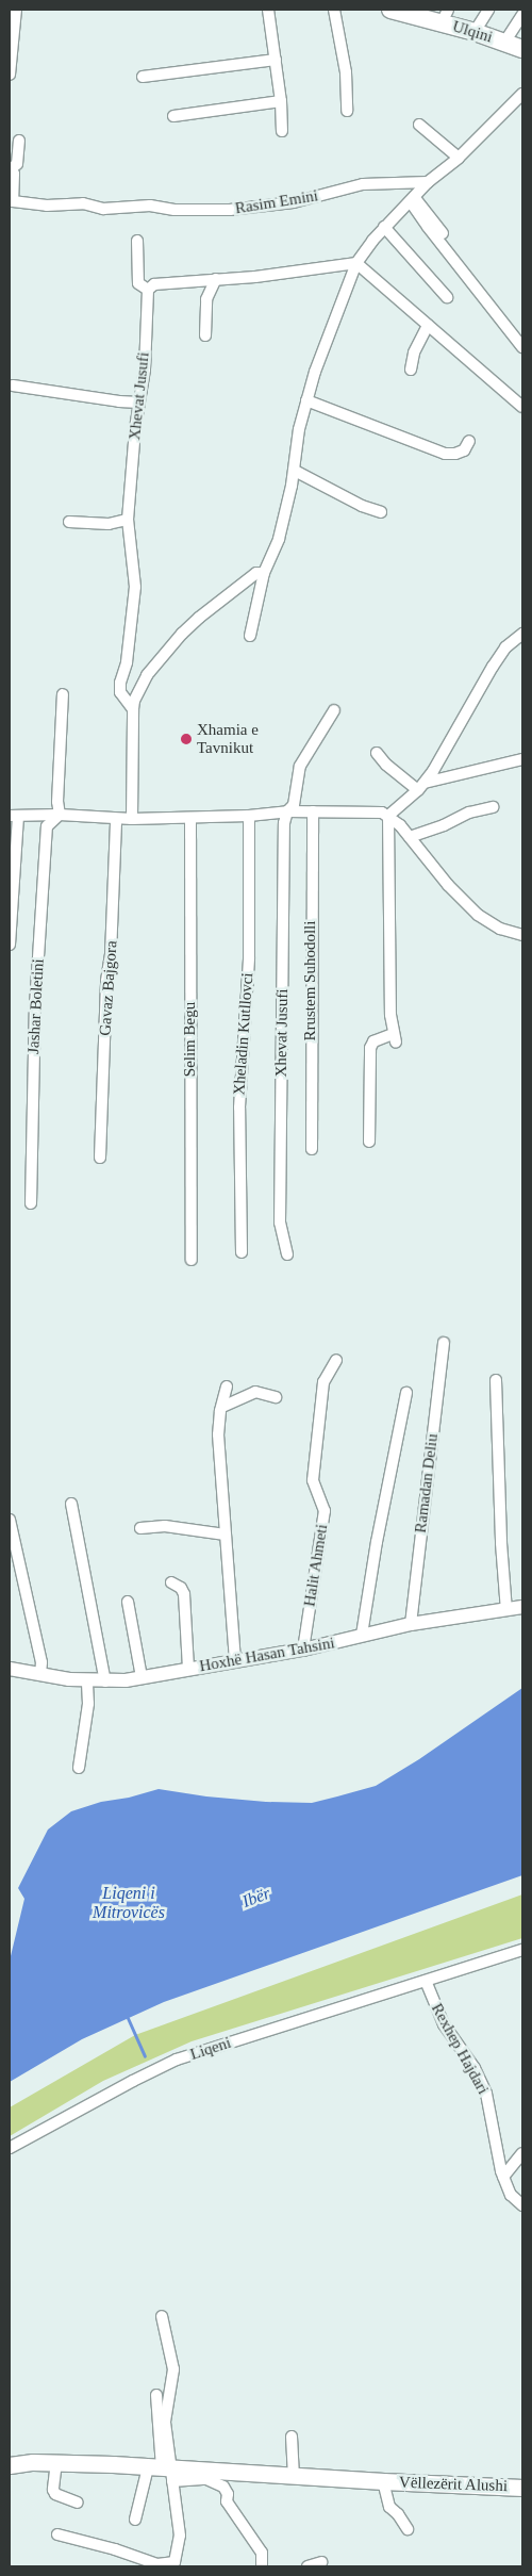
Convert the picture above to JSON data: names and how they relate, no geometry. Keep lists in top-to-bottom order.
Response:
{
  "streets": {
    "main road": ["Ulqini", "Vëllezërit Alushi"],
    "street": [
      "Rasim Emini",
      "Xhevat Jusufi",
      "Rrustem Suhodolli",
      "Gavaz Bajgora",
      "Jashar Boletini",
      "Xheladin Kutllovci",
      "Selim Begu",
      "Ramadan Deliu",
      "Halit Ahmeti",
      "Hoxhë Hasan Tahsini",
      "Liqeni",
      "Rexhep Hajdari"
    ]
  },
  "crossings": [
    ["Ramadan Deliu", "Hoxhë Hasan Tahsini"],
    ["Halit Ahmeti", "Hoxhë Hasan Tahsini"],
    ["Liqeni", "Rexhep Hajdari"]
  ],
  "water": ["Liqeni i Mitrovicës", "Ibër"],
  "places": ["Xhamia e Tavnikut"]
}
